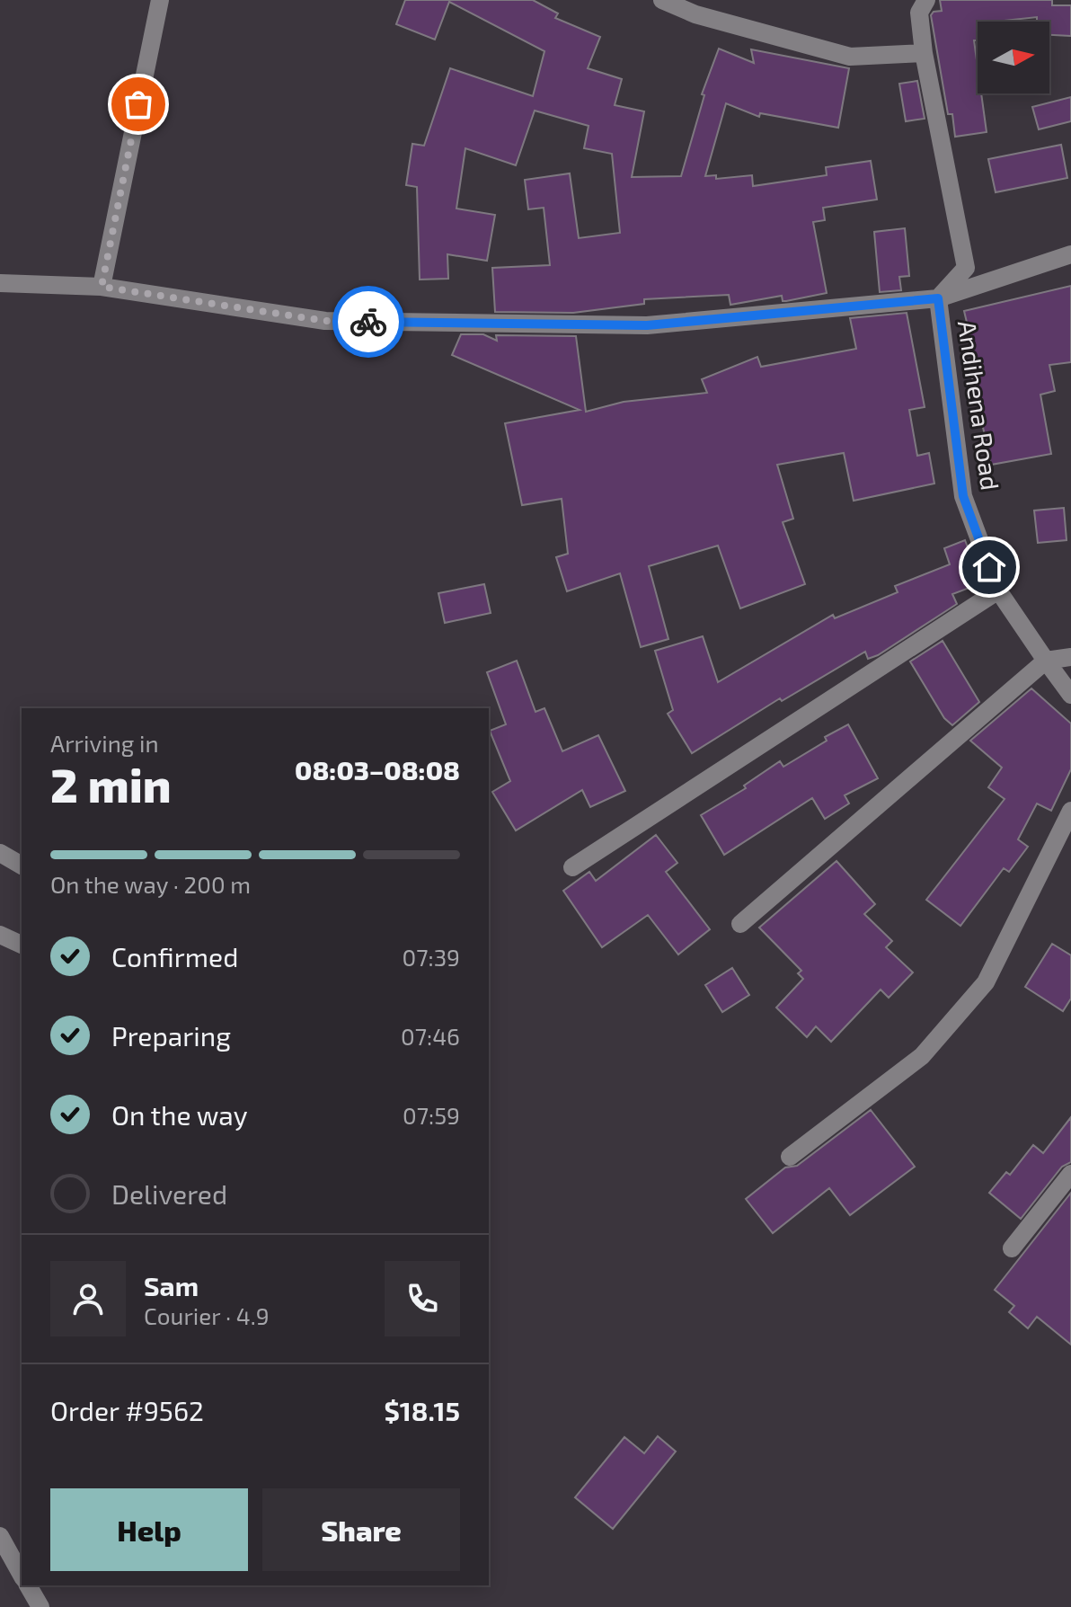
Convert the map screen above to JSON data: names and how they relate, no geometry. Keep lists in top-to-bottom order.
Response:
{
  "streets": {
    "street": ["Andihena Road"]
  },
  "north": "right",
  "page": {
    "heading": ["2 min", "Arriving in", "08:03–08:08"],
    "panel": [
      "Sam",
      "Courier · 4.9",
      "Order #9562",
      "$18.15"
    ],
    "bar": "On the way · 200 m",
    "list": [
      ["Confirmed", "07:39"],
      ["Preparing", "07:46"],
      ["On the way", "07:59"],
      "Delivered"
    ],
    "buttons": ["Help", "Share"]
  }
}
